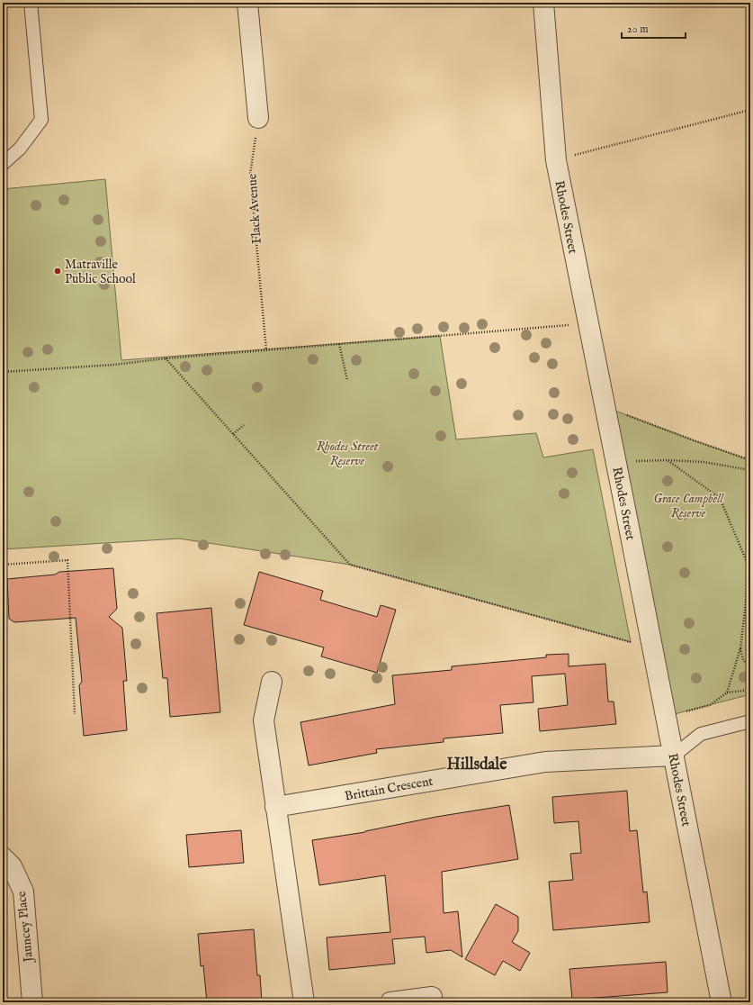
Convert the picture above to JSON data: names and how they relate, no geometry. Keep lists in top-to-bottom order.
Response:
{
  "streets": {
    "street": ["Rhodes Street", "Brittain Crescent", "Jauncey Place"],
    "path": ["Flack Avenue"]
  },
  "crossings": [
    ["Rhodes Street", "Brittain Crescent"]
  ],
  "districts": ["Hillsdale"],
  "parks": ["Rhodes Street Reserve", "Grace Campbell Reserve"],
  "places": ["Matraville Public School"],
  "scale_bar": "20 m"
}
